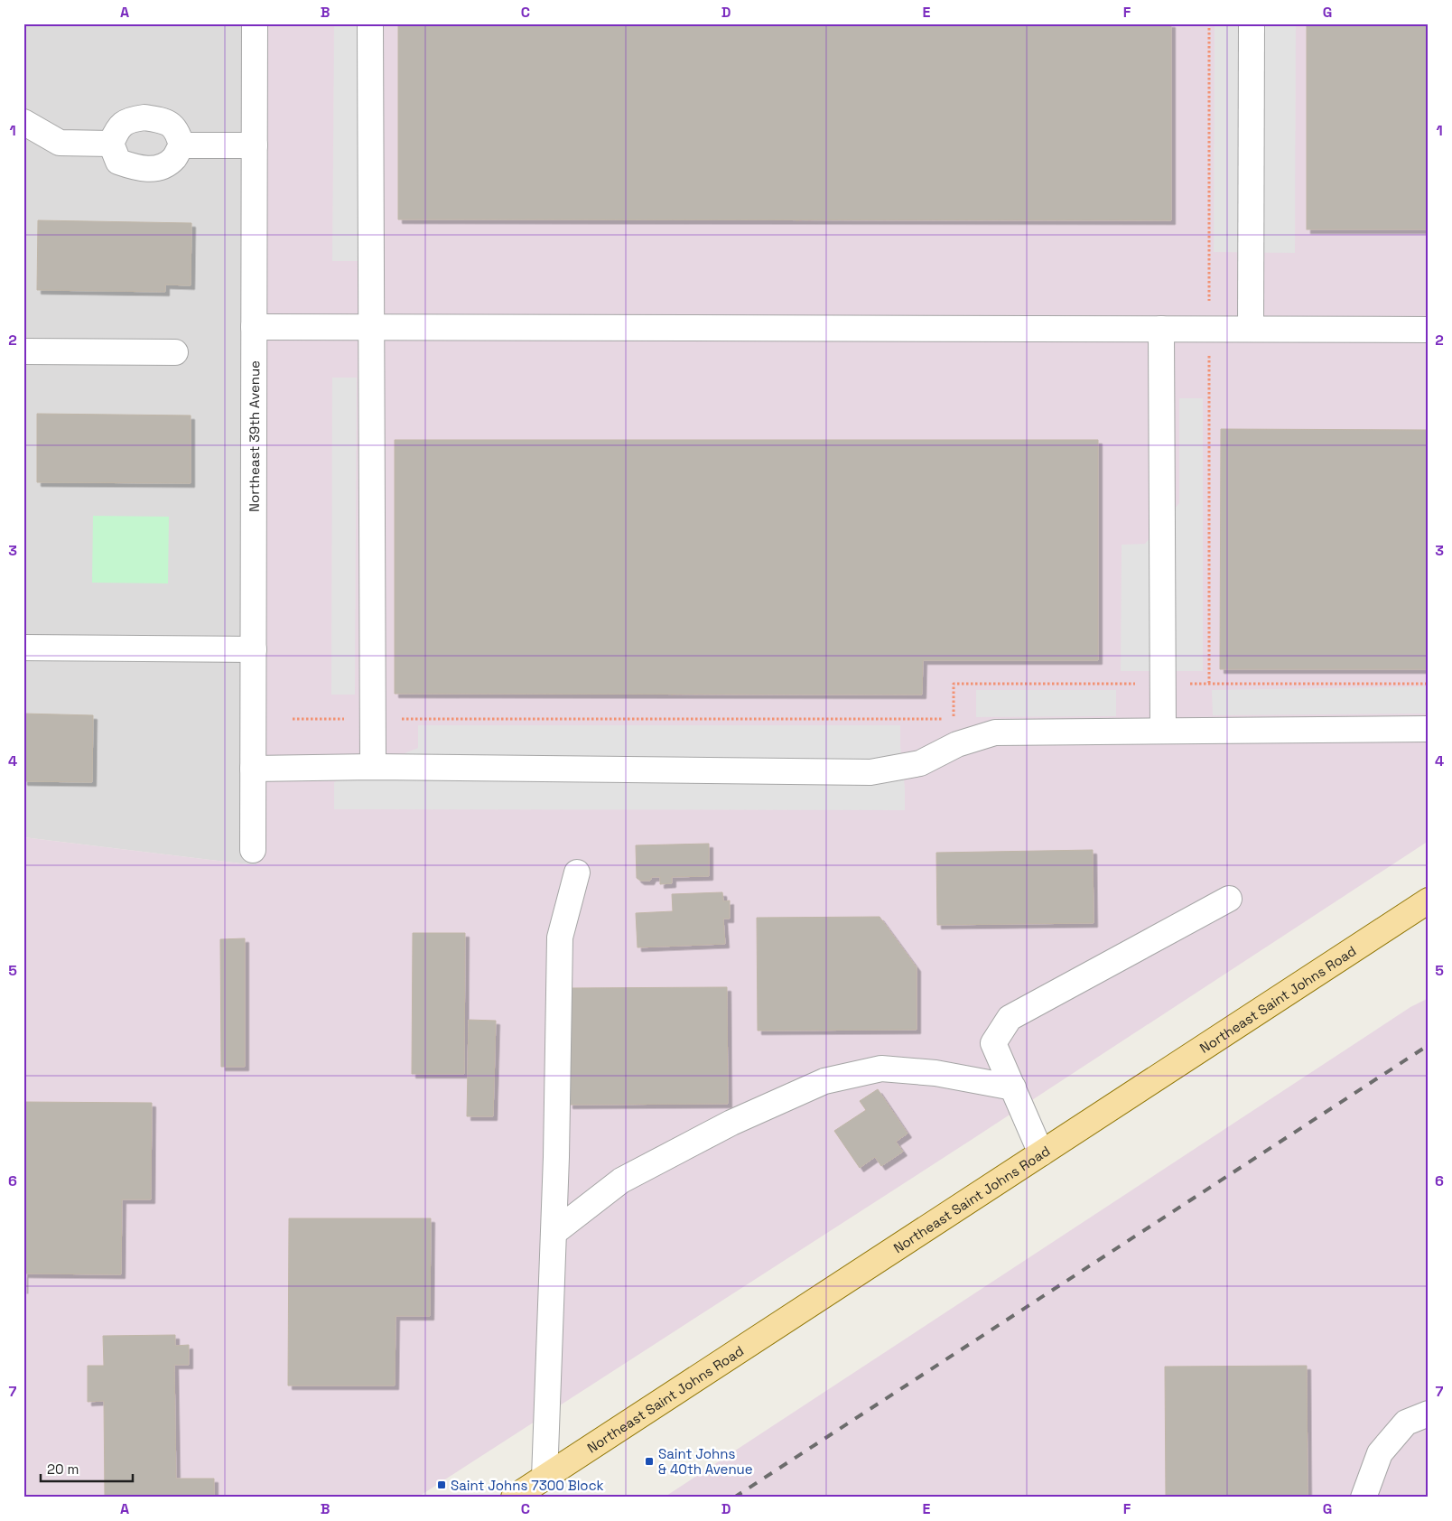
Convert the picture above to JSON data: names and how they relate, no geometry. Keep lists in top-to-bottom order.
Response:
{
  "streets": {
    "main road": ["Northeast Saint Johns Road"],
    "street": ["Northeast 39th Avenue"]
  },
  "places": {
    "transit": ["Saint Johns & 40th Avenue", "Saint Johns 7300 Block"]
  },
  "scale_bar": "20 m",
  "grid": {
    "columns": [
      "A",
      "B",
      "C",
      "D",
      "E",
      "F",
      "G"
    ],
    "rows": [
      "1",
      "2",
      "3",
      "4",
      "5",
      "6",
      "7"
    ]
  }
}
